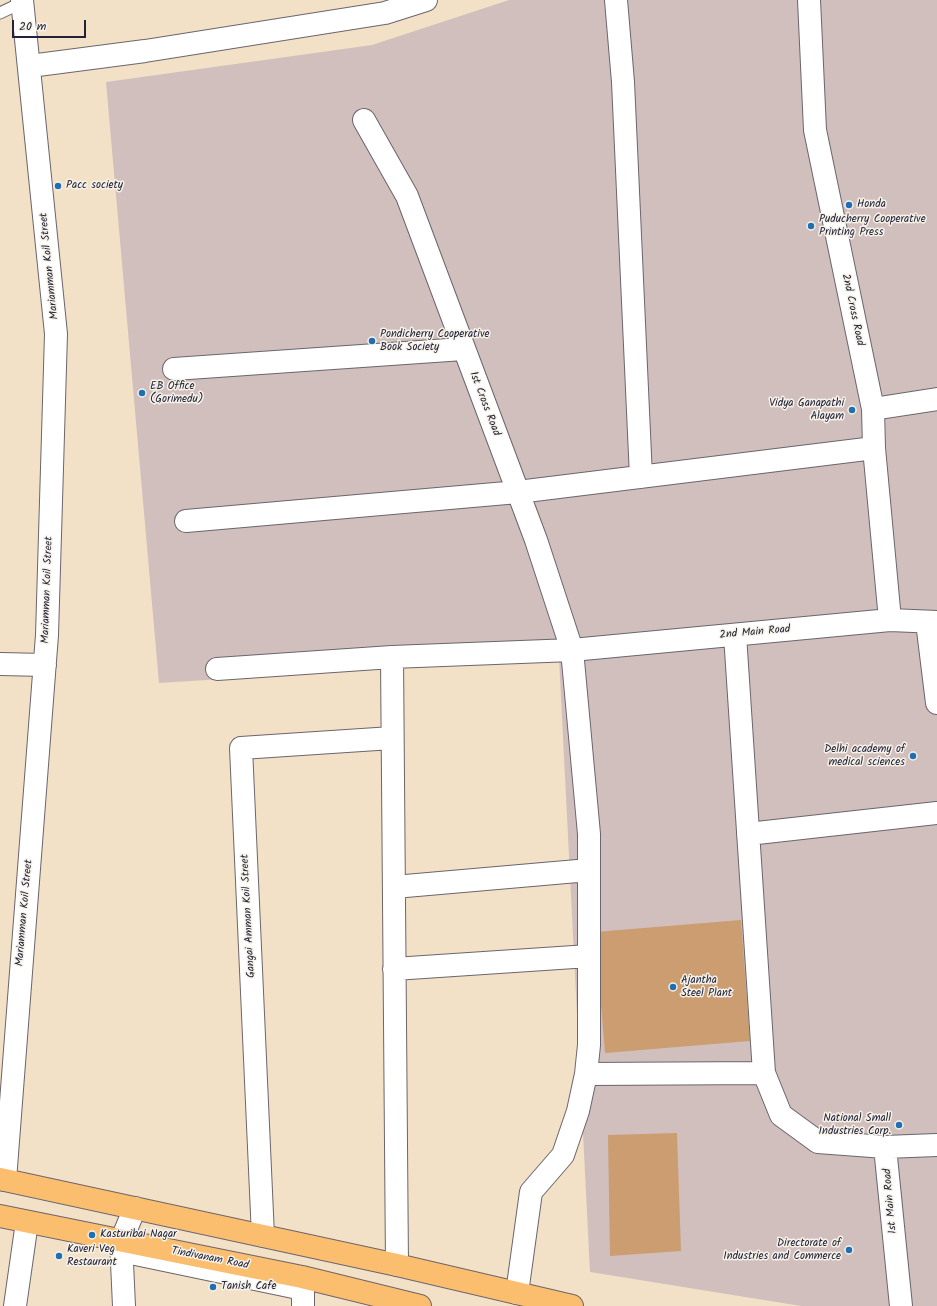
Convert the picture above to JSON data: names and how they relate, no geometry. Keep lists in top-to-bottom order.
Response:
{
  "streets": {
    "highway": ["Tindivanam Road"],
    "street": [
      "Mariamman Koil Street",
      "2nd Cross Road",
      "1st Cross Road",
      "2nd Main Road",
      "Gangai Amman Koil Street",
      "1st Main Road"
    ]
  },
  "crossings": [
    ["2nd Cross Road", "2nd Main Road"],
    ["1st Cross Road", "2nd Main Road"]
  ],
  "places": [
    "Pacc society",
    "Honda",
    "Puducherry Cooperative Printing Press",
    "Pondicherry Cooperative Book Society",
    "EB Office (Gorimedu)",
    "Vidya Ganapathi Alayam",
    "Delhi academy of medical sciences",
    "Ajantha Steel Plant",
    "National Small Industries Corp.",
    "Kasturibai Nagar",
    "Directorate of Industries and Commerce",
    "Kaveri Veg Restaurant",
    "Tanish Cafe"
  ],
  "scale_bar": "20 m"
}
